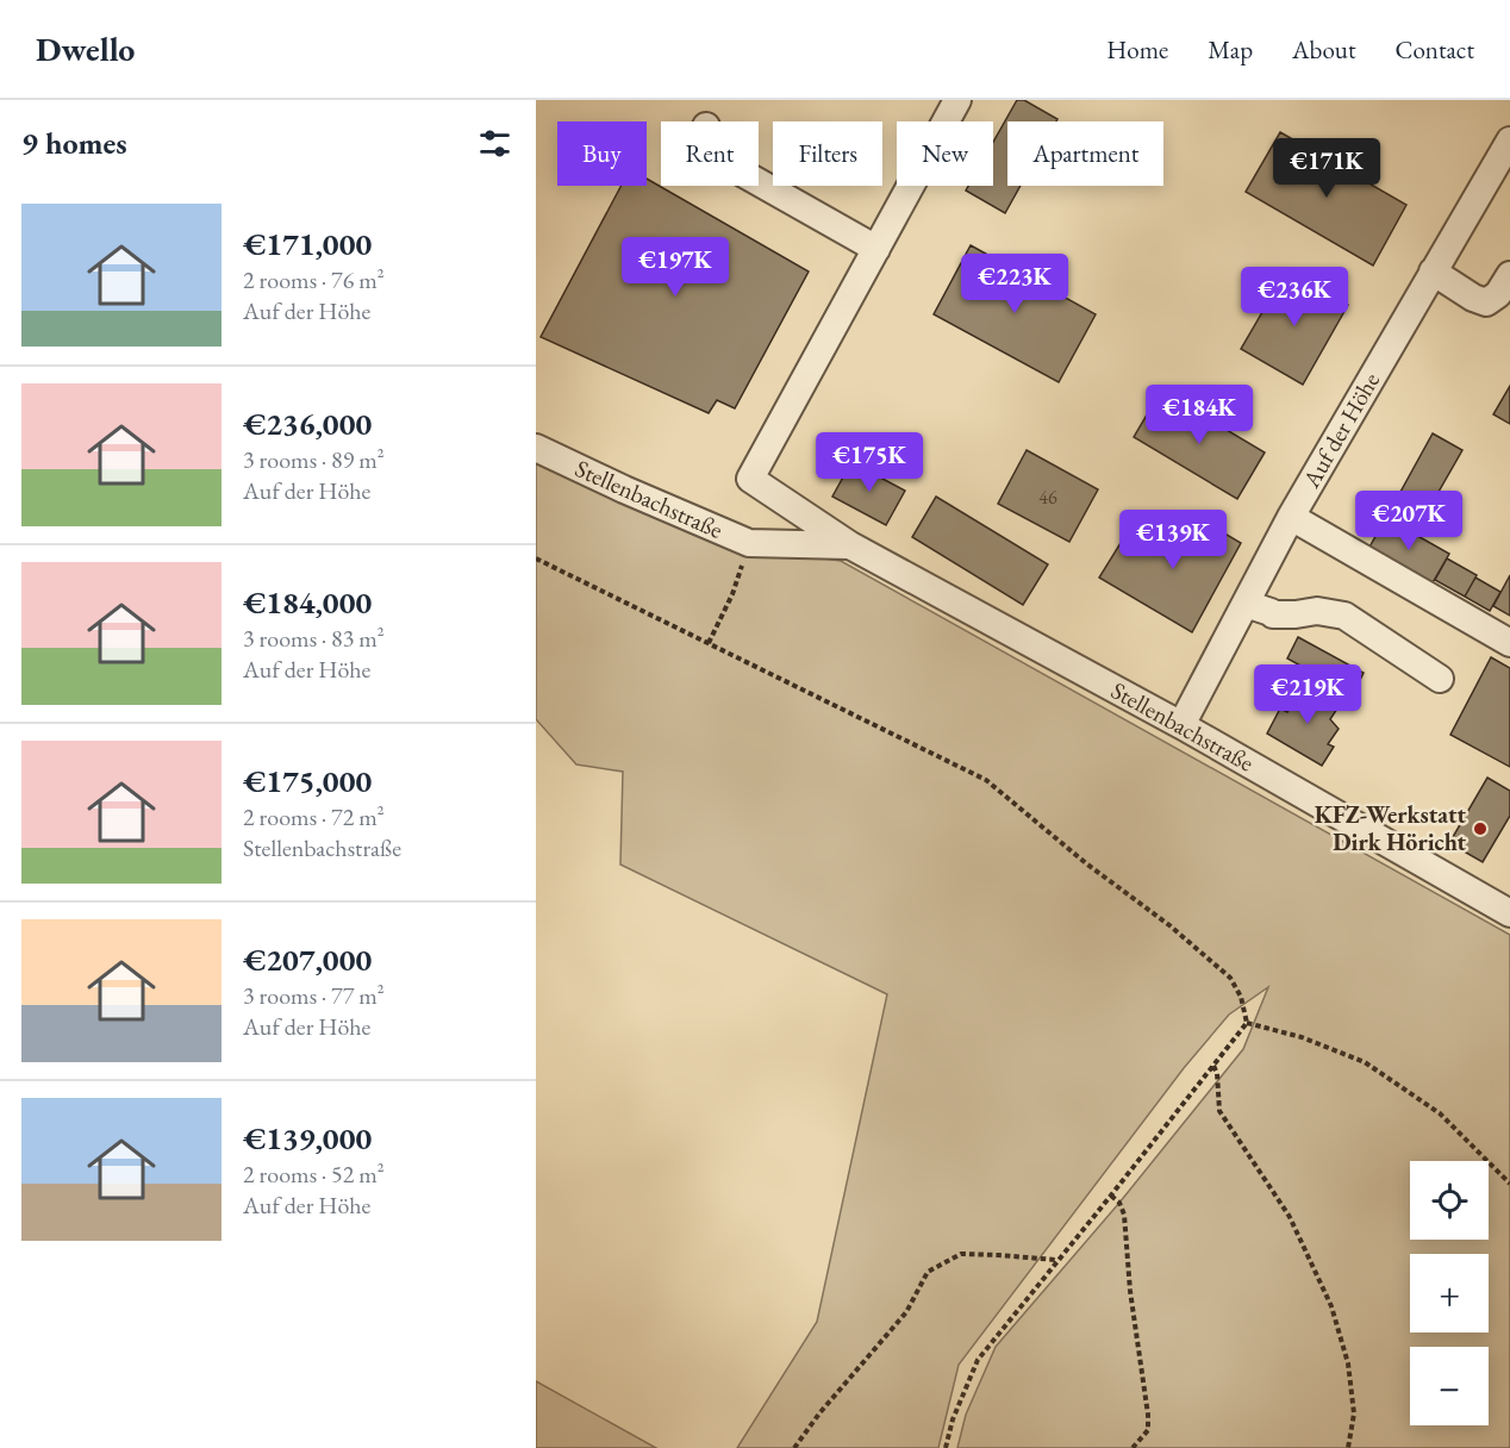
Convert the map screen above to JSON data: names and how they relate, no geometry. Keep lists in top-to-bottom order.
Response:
{
  "streets": {
    "street": ["Auf der Höhe", "Stellenbachstraße"]
  },
  "crossings": [
    ["Auf der Höhe", "Stellenbachstraße"]
  ],
  "places": ["KFZ-Werkstatt Dirk Höricht"],
  "house_numbers": ["46"],
  "page": {
    "header": "Dwello",
    "nav": [
      "Home",
      "Map",
      "About",
      "Contact"
    ],
    "heading": "9 homes",
    "chip": [
      "Buy",
      "Rent",
      "Filters",
      "New",
      "Apartment"
    ],
    "price": [
      "€171K",
      "€197K",
      "€223K",
      "€236K",
      "€184K",
      "€175K",
      "€207K",
      "€139K",
      "€219K"
    ],
    "list": [
      {
        "name": "€171,000",
        "note": "2 rooms · 76 m² · Auf der Höhe"
      },
      {
        "name": "€236,000",
        "note": "3 rooms · 89 m² · Auf der Höhe"
      },
      {
        "name": "€184,000",
        "note": "3 rooms · 83 m² · Auf der Höhe"
      },
      {
        "name": "€175,000",
        "note": "2 rooms · 72 m² · Stellenbachstraße"
      },
      {
        "name": "€207,000",
        "note": "3 rooms · 77 m² · Auf der Höhe"
      },
      {
        "name": "€139,000",
        "note": "2 rooms · 52 m² · Auf der Höhe"
      }
    ],
    "map_buttons": ["+", "−"]
  }
}
